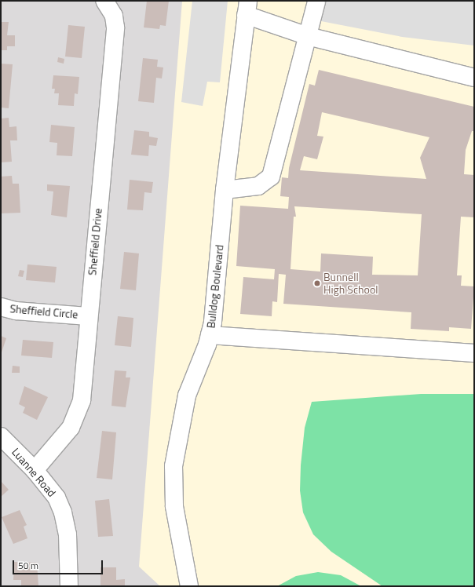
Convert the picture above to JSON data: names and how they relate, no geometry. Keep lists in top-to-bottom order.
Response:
{
  "streets": {
    "street": [
      "Sheffield Drive",
      "Bulldog Boulevard",
      "Sheffield Circle",
      "Luanne Road"
    ]
  },
  "crossings": [
    ["Sheffield Drive", "Sheffield Circle"],
    ["Sheffield Drive", "Luanne Road"]
  ],
  "places": ["Bunnell High School"],
  "scale_bar": "50 m"
}
